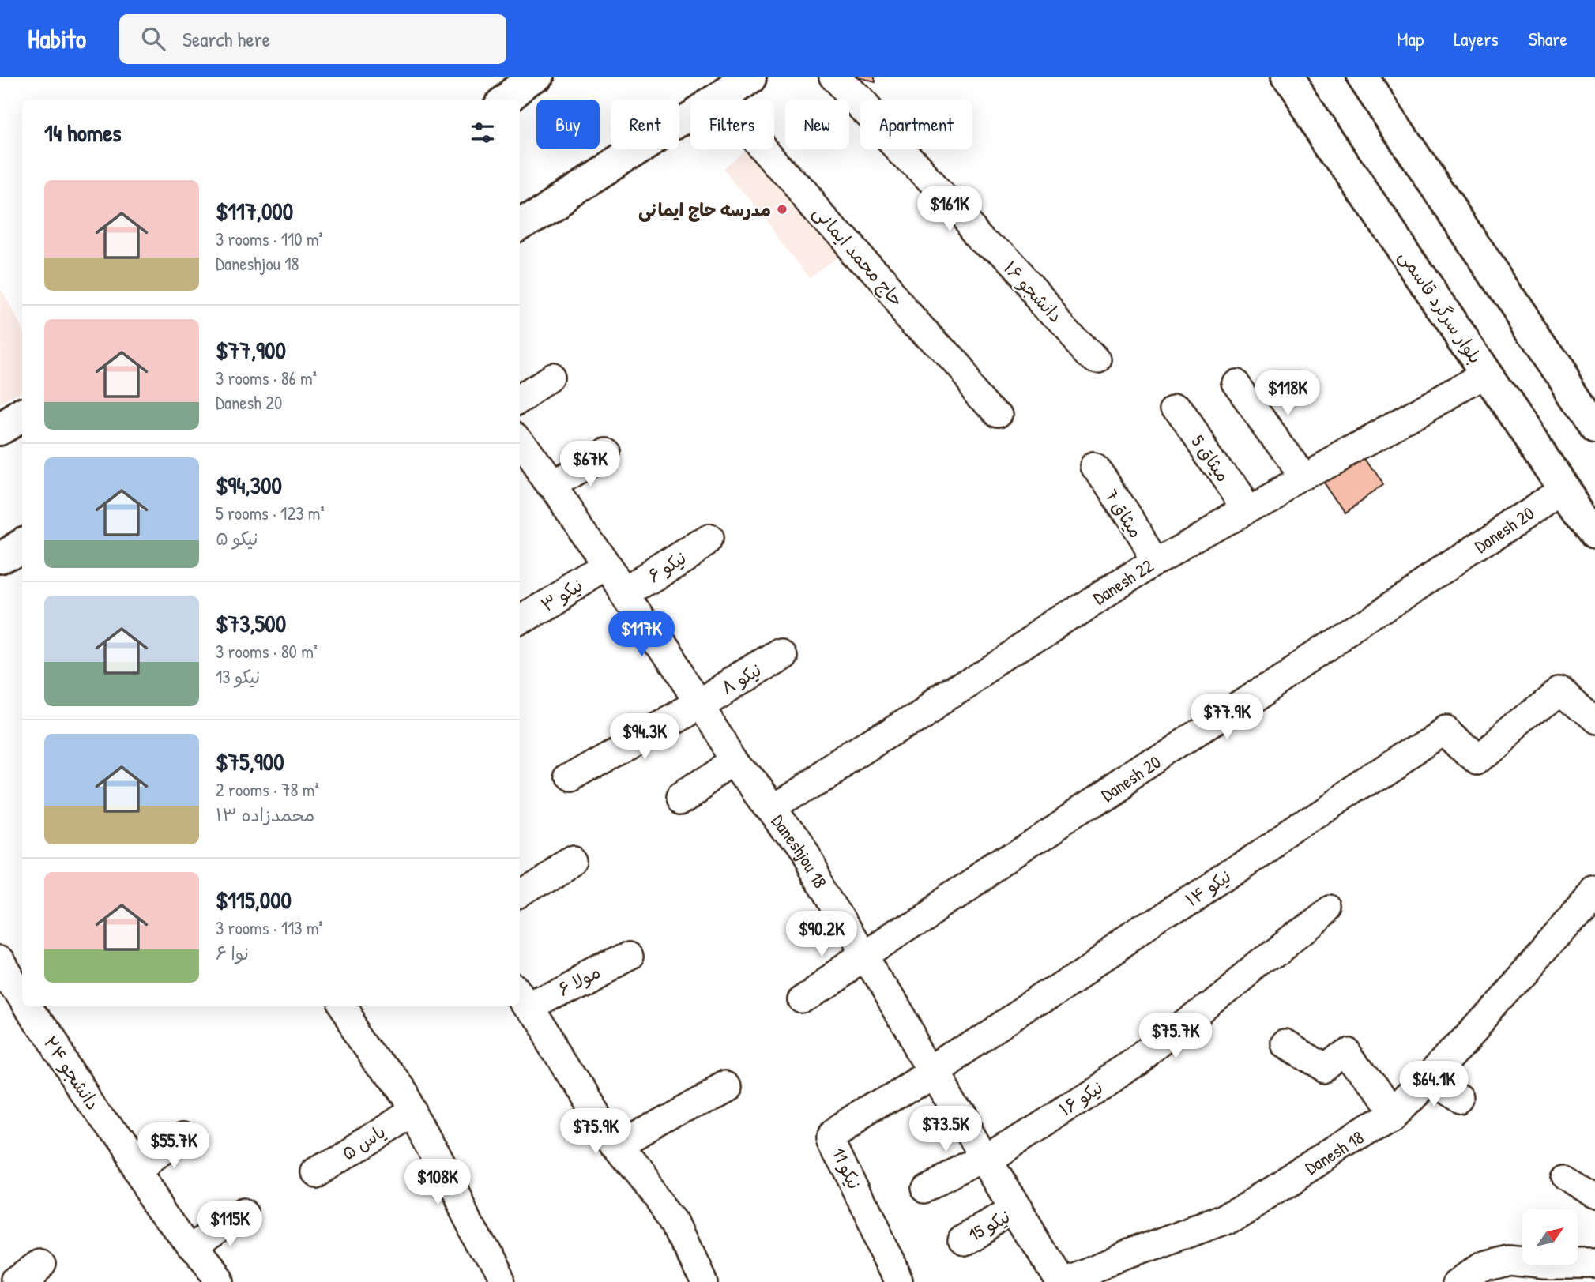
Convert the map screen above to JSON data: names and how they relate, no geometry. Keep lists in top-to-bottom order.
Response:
{
  "streets": {
    "main road": ["بلوار سرگرد قاسمی"],
    "street": [
      "حاج محمد ایمانی",
      "دانشجو ۱۶",
      "میثاق 5",
      "میثاق 7",
      "Danesh 20",
      "نیکو ۶",
      "Danesh 22",
      "نیکو ۳",
      "نیکو ۸",
      "Daneshjou 18",
      "نیکو ۱۴",
      "مولا ۶",
      "دانشجو ۲۴",
      "نیکو ۱۶",
      "یاس ۵",
      "Danesh 18",
      "نیکو 11",
      "نیکو 15"
    ]
  },
  "crossings": [
    ["بلوار سرگرد قاسمی", "Danesh 20"],
    ["بلوار سرگرد قاسمی", "Danesh 22"],
    ["میثاق 5", "Danesh 22"],
    ["میثاق 7", "Danesh 22"],
    ["Danesh 20", "Daneshjou 18"],
    ["نیکو ۶", "Daneshjou 18"],
    ["Danesh 22", "Daneshjou 18"],
    ["نیکو ۳", "Daneshjou 18"],
    ["نیکو ۸", "Daneshjou 18"],
    ["Daneshjou 18", "نیکو ۱۴"],
    ["Daneshjou 18", "نیکو ۱۶"],
    ["Daneshjou 18", "Danesh 18"],
    ["Daneshjou 18", "نیکو 11"],
    ["Daneshjou 18", "نیکو 15"],
    ["نیکو ۱۴", "نیکو 11"]
  ],
  "places": ["مدرسه حاج ایمانی"],
  "north": "top right",
  "page": {
    "header": "Habito",
    "search": "Search here",
    "nav": ["Map", "Layers", "Share"],
    "chip": [
      "Buy",
      "Rent",
      "Filters",
      "New",
      "Apartment"
    ],
    "heading": "14 homes",
    "list": [
      {
        "name": "$117,000",
        "note": "3 rooms · 110 m² · Daneshjou 18"
      },
      {
        "name": "$77,900",
        "note": "3 rooms · 86 m² · Danesh 20"
      },
      {
        "name": "$94,300",
        "note": "5 rooms · 123 m² · نیکو ۵"
      },
      {
        "name": "$73,500",
        "note": "3 rooms · 80 m² · نیکو 13"
      },
      {
        "name": "$75,900",
        "note": "2 rooms · 78 m² · محمدزاده ۱۳"
      },
      {
        "name": "$115,000",
        "note": "3 rooms · 113 m² · نوا ۶"
      }
    ],
    "price": [
      "$161K",
      "$118K",
      "$67K",
      "$117K",
      "$77.9K",
      "$94.3K",
      "$90.2K",
      "$75.7K",
      "$64.1K",
      "$73.5K",
      "$75.9K",
      "$55.7K",
      "$108K",
      "$115K"
    ]
  }
}
